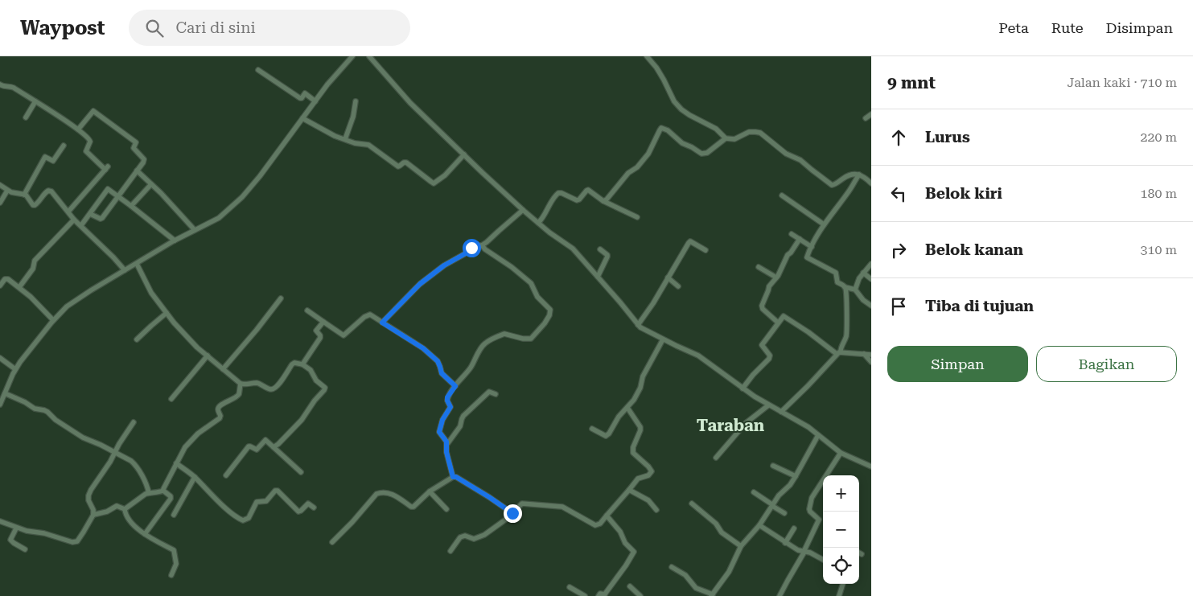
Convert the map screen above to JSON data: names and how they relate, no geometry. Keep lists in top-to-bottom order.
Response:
{
  "districts": ["Taraban"],
  "page": {
    "header": "Waypost",
    "search": "Cari di sini",
    "nav": ["Peta", "Rute", "Disimpan"],
    "heading": ["9 mnt", "Jalan kaki · 710 m"],
    "list": [
      ["Lurus", "220 m"],
      ["Belok kiri", "180 m"],
      ["Belok kanan", "310 m"],
      "Tiba di tujuan"
    ],
    "buttons": ["Simpan", "Bagikan"],
    "map_buttons": ["+", "−"]
  }
}
